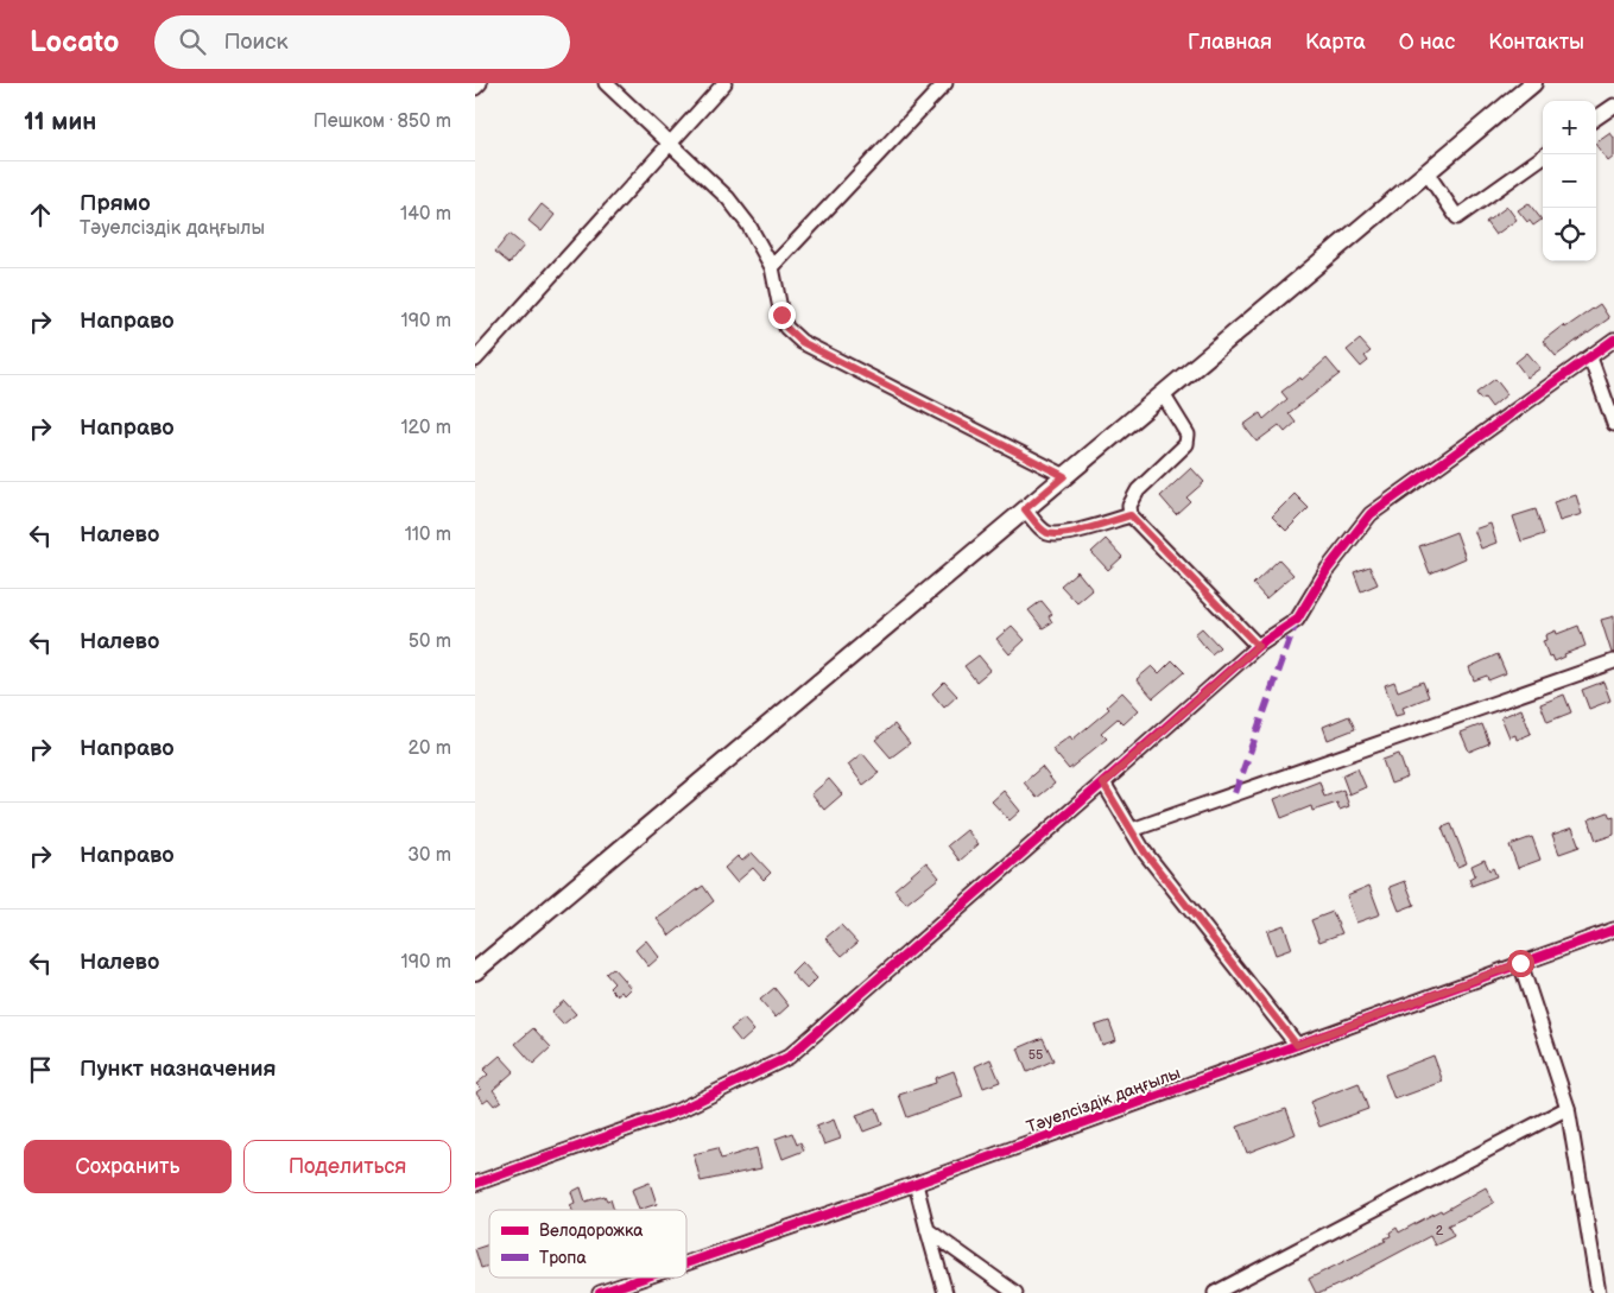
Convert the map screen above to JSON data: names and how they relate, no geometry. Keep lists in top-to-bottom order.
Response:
{
  "streets": {
    "street": ["Тәуелсіздік даңғылы"]
  },
  "house_numbers": ["55", "2"],
  "legend": ["Велодорожка", "Тропа"],
  "page": {
    "header": "Locato",
    "search": "Поиск",
    "nav": [
      "Главная",
      "Карта",
      "О нас",
      "Контакты"
    ],
    "heading": ["11 мин", "Пешком · 850 m"],
    "map_buttons": ["+", "−"],
    "list": [
      ["Прямо", "Тәуелсіздік даңғылы", "140 m"],
      ["Направо", "190 m"],
      ["Направо", "120 m"],
      ["Налево", "110 m"],
      ["Налево", "50 m"],
      ["Направо", "20 m"],
      ["Направо", "30 m"],
      ["Налево", "190 m"],
      "Пункт назначения"
    ],
    "buttons": ["Сохранить", "Поделиться"]
  }
}
